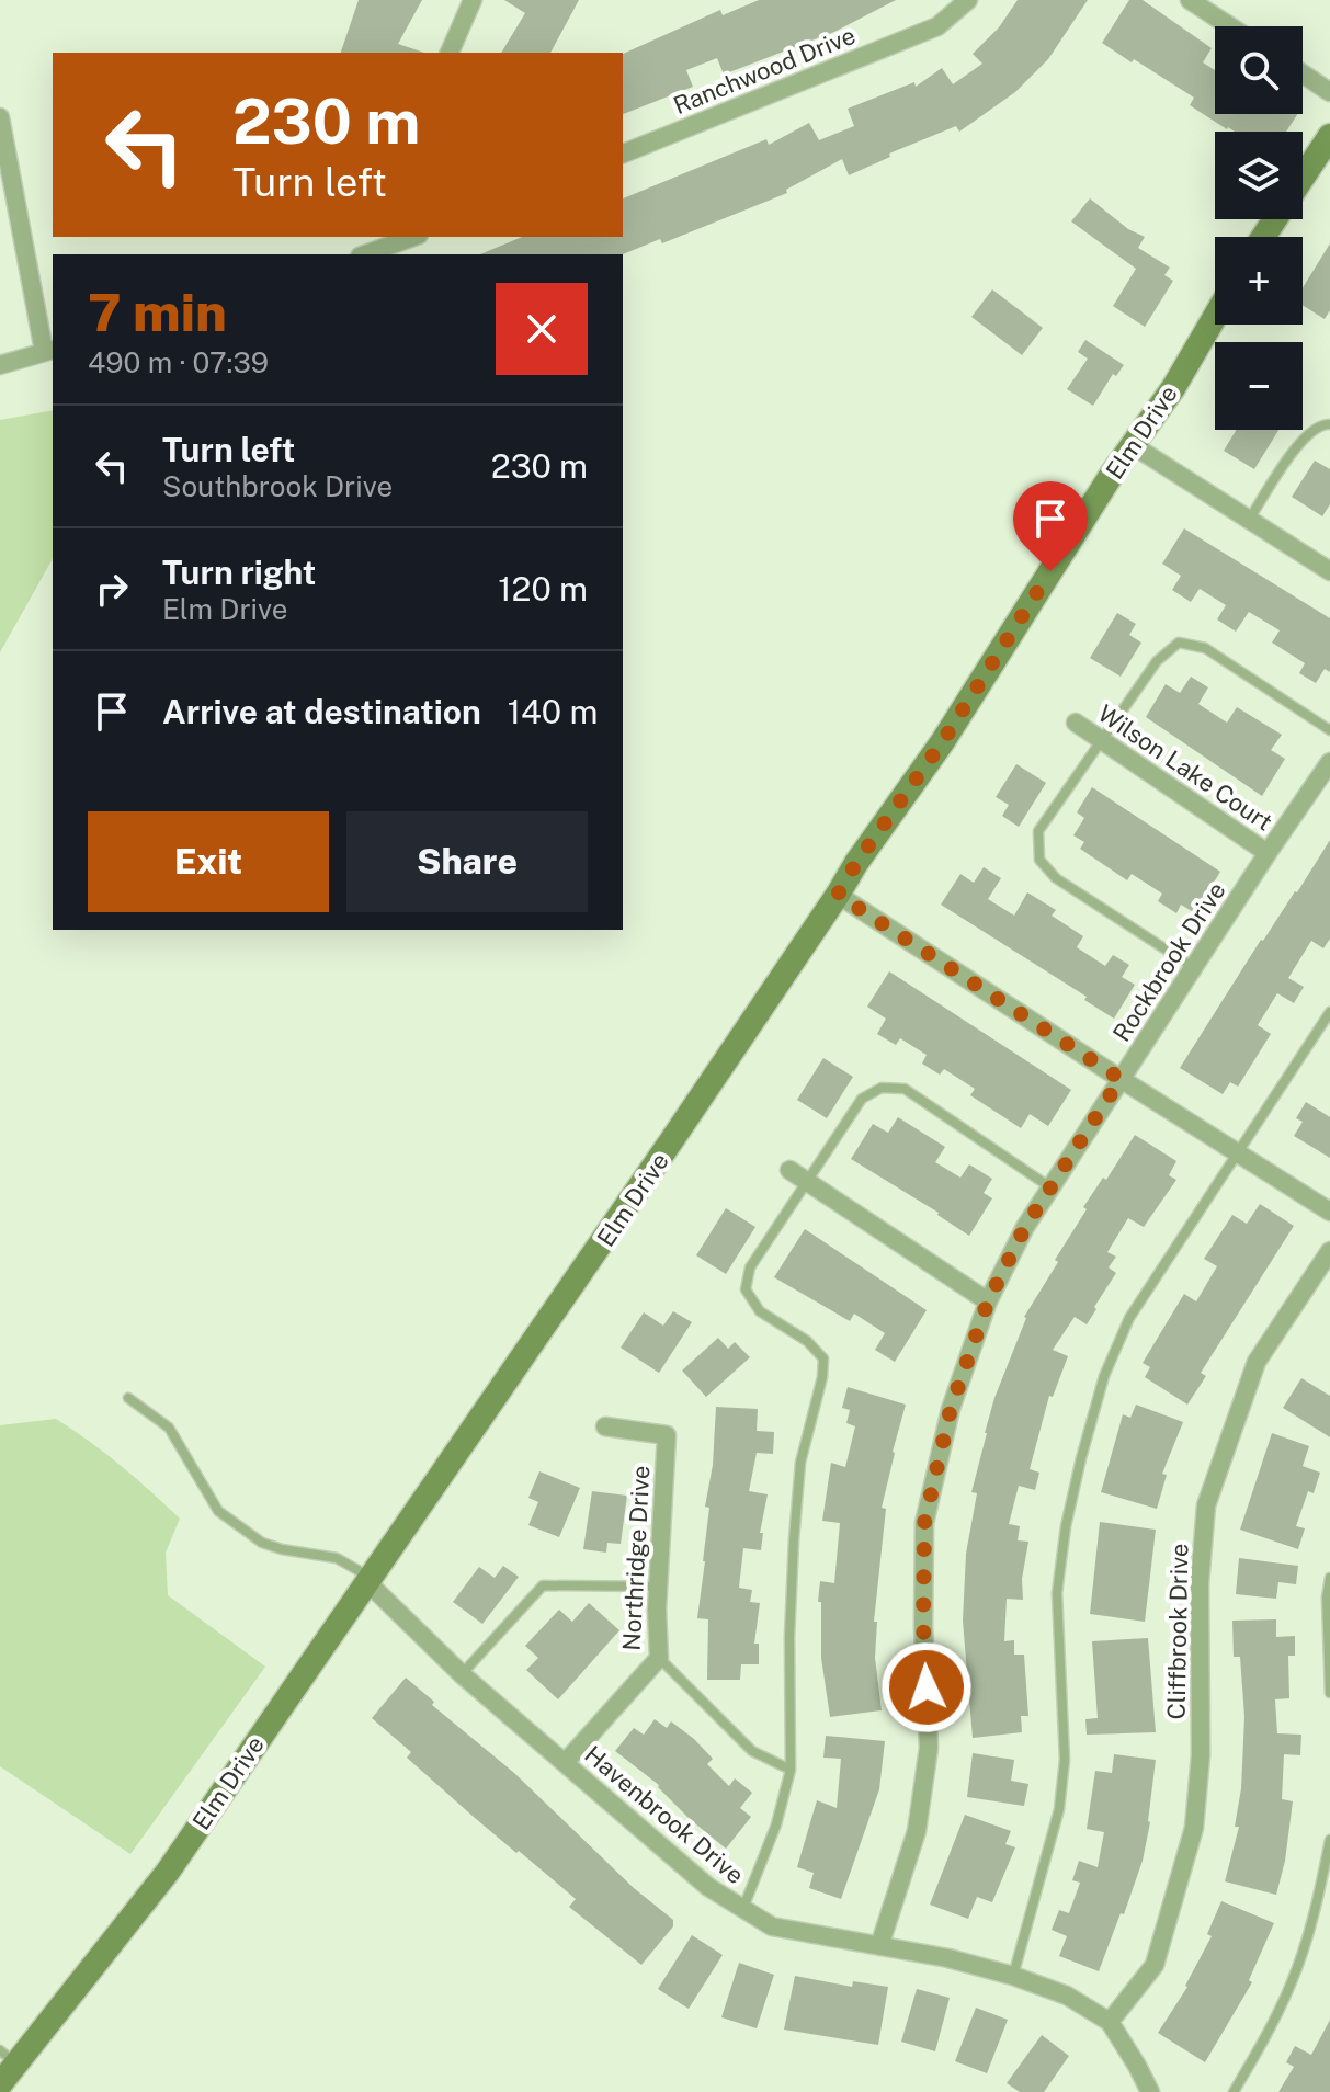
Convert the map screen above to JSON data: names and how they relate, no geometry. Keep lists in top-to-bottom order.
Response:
{
  "streets": {
    "street": [
      "Ranchwood Drive",
      "Elm Drive",
      "Wilson Lake Court",
      "Rockbrook Drive",
      "Northridge Drive",
      "Cliffbrook Drive",
      "Havenbrook Drive"
    ]
  },
  "crossings": [
    ["Elm Drive", "Havenbrook Drive"],
    ["Wilson Lake Court", "Rockbrook Drive"],
    ["Rockbrook Drive", "Havenbrook Drive"],
    ["Northridge Drive", "Havenbrook Drive"],
    ["Cliffbrook Drive", "Havenbrook Drive"]
  ],
  "page": {
    "map_buttons": ["+", "−"],
    "turn": ["230 m", "Turn left"],
    "heading": ["7 min", "490 m · 07:39"],
    "list": [
      {
        "name": "Turn left",
        "note": "Southbrook Drive",
        "value": "230 m"
      },
      {
        "name": "Turn right",
        "note": "Elm Drive",
        "value": "120 m"
      },
      {
        "name": "Arrive at destination",
        "value": "140 m"
      }
    ],
    "buttons": ["Exit", "Share"]
  }
}
